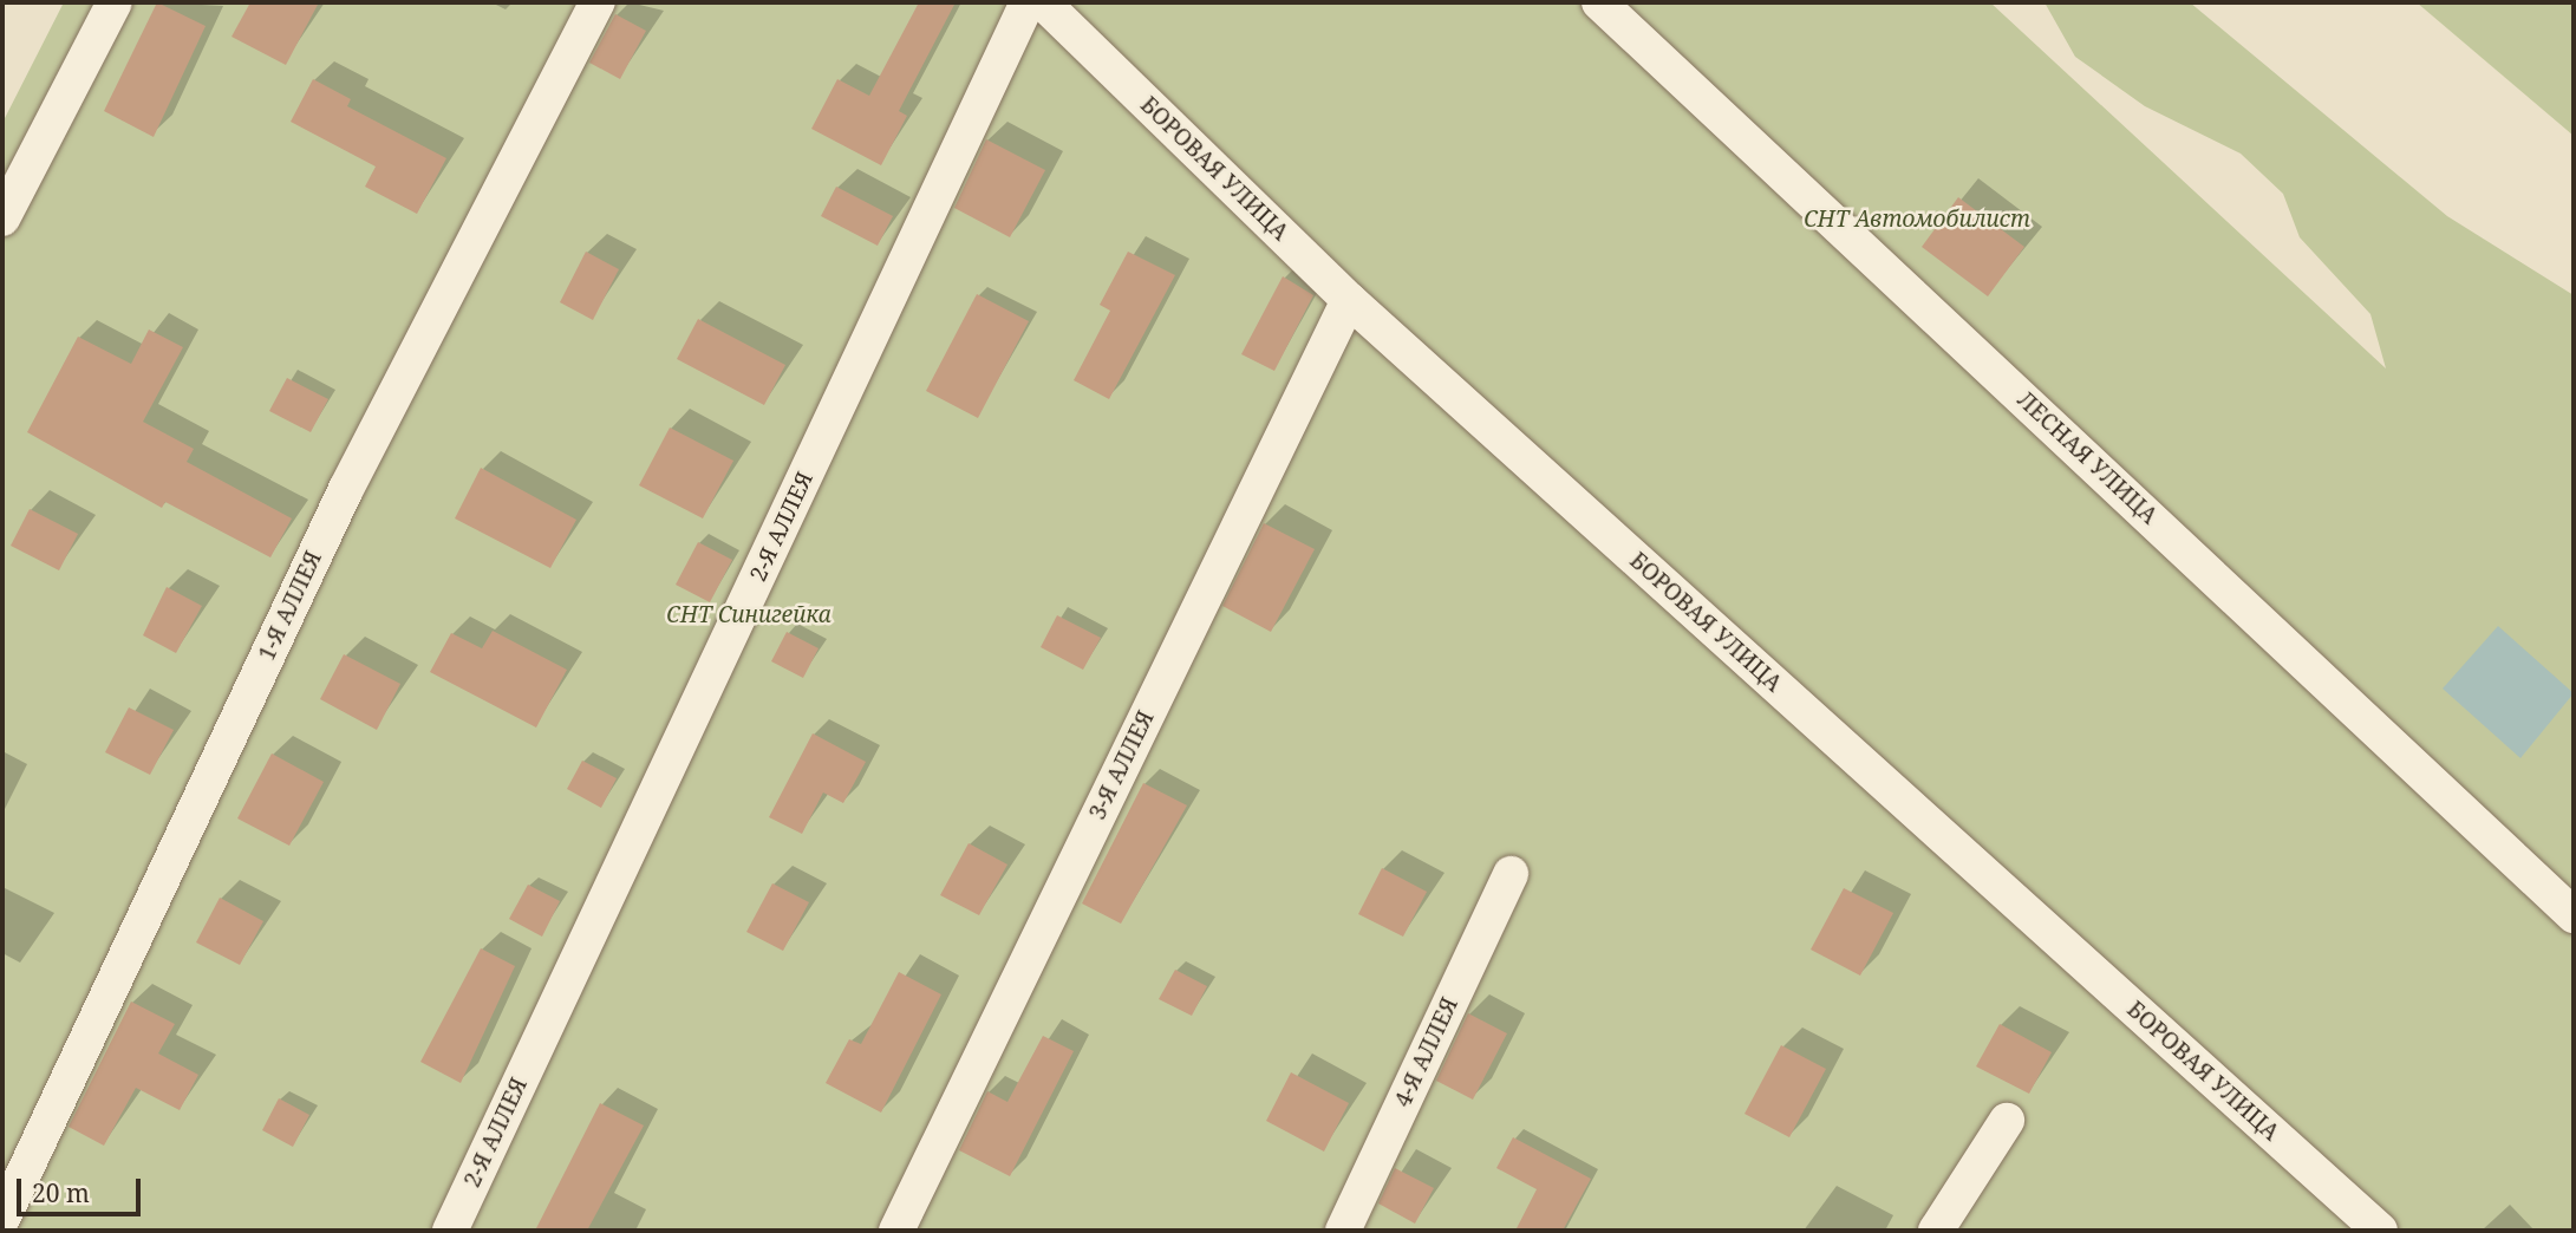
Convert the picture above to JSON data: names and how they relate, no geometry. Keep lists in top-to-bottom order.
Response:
{
  "streets": {
    "street": [
      "БОРОВАЯ УЛИЦА",
      "ЛЕСНАЯ УЛИЦА",
      "2-Я АЛЛЕЯ",
      "1-Я АЛЛЕЯ",
      "3-Я АЛЛЕЯ",
      "4-Я АЛЛЕЯ"
    ]
  },
  "crossings": [
    ["БОРОВАЯ УЛИЦА", "3-Я АЛЛЕЯ"]
  ],
  "parks": ["СНТ Автомобилист", "СНТ Синигейка"],
  "scale_bar": "20 m"
}
